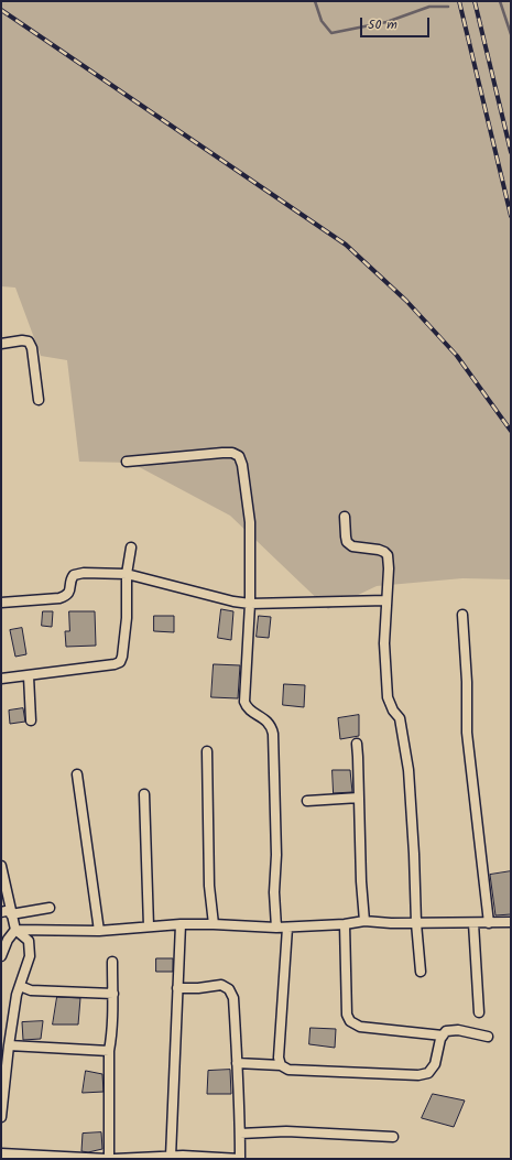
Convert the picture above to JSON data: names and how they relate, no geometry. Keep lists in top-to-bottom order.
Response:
{
  "scale_bar": "50 m"
}
